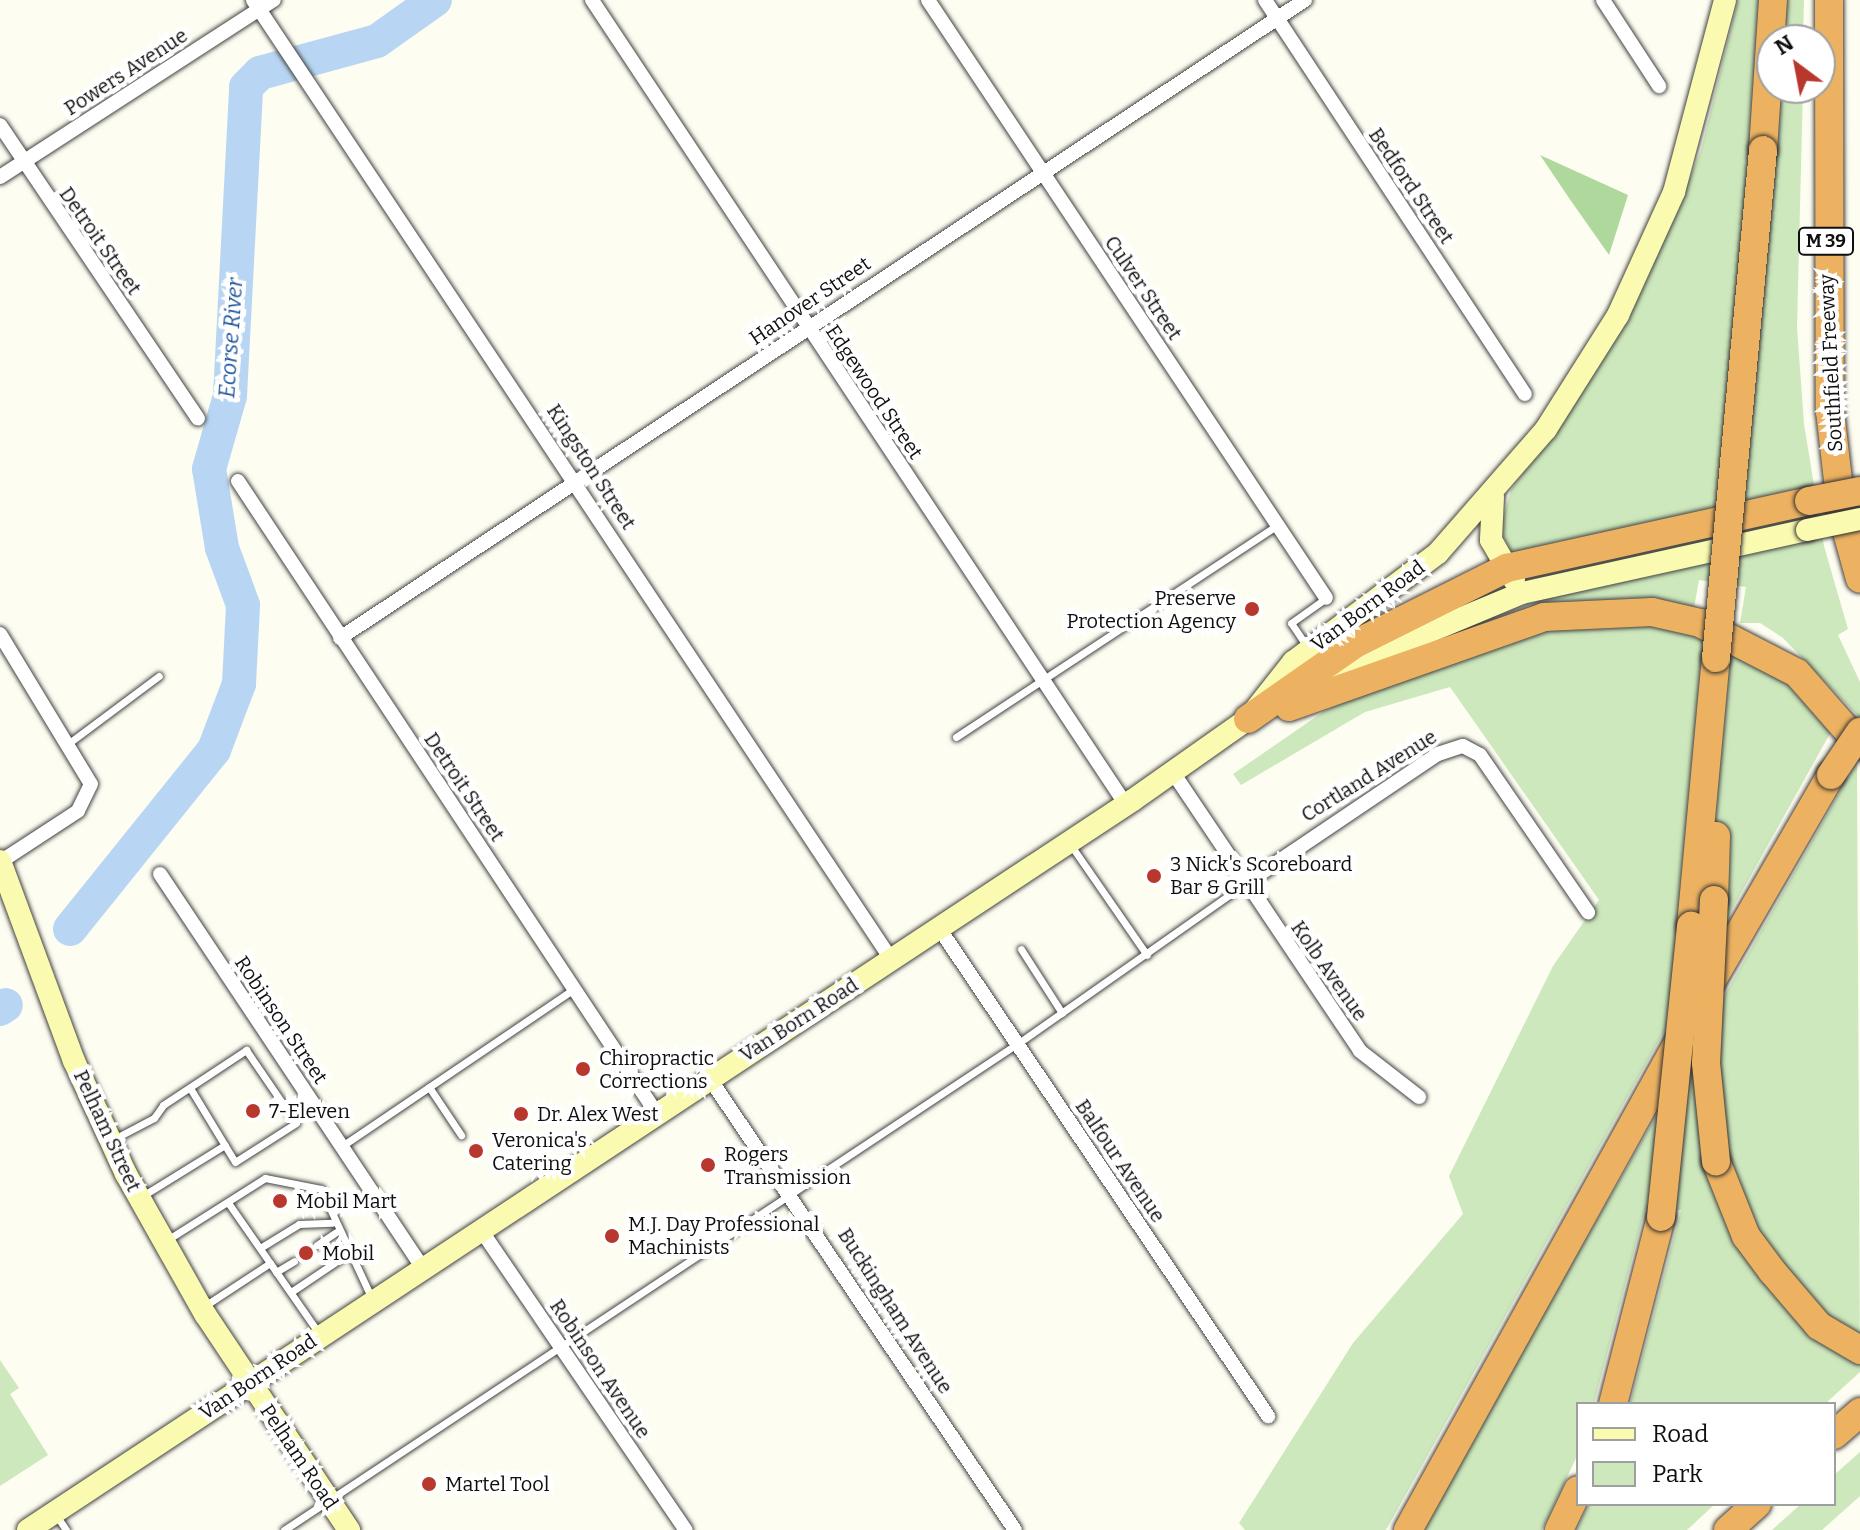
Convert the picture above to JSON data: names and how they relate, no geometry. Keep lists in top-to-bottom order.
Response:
{
  "streets": {
    "highway": ["M 39", "Southfield Freeway"],
    "main road": ["Van Born Road", "Pelham Street", "Pelham Road"],
    "street": [
      "Powers Avenue",
      "Bedford Street",
      "Detroit Street",
      "Culver Street",
      "Hanover Street",
      "Edgewood Street",
      "Kingston Street",
      "Cortland Avenue",
      "Kolb Avenue",
      "Robinson Street",
      "Balfour Avenue",
      "Buckingham Avenue",
      "Robinson Avenue"
    ]
  },
  "crossings": [
    ["Powers Avenue", "Detroit Street"],
    ["Powers Avenue", "Kingston Street"],
    ["Bedford Street", "Hanover Street"],
    ["Detroit Street", "Hanover Street"],
    ["Detroit Street", "Van Born Road"],
    ["Culver Street", "Hanover Street"],
    ["Hanover Street", "Edgewood Street"],
    ["Hanover Street", "Kingston Street"],
    ["Edgewood Street", "Van Born Road"],
    ["Kingston Street", "Van Born Road"],
    ["Van Born Road", "Kolb Avenue"],
    ["Van Born Road", "Robinson Street"],
    ["Van Born Road", "Pelham Street"],
    ["Van Born Road", "Balfour Avenue"],
    ["Van Born Road", "Buckingham Avenue"],
    ["Van Born Road", "Robinson Avenue"],
    ["Van Born Road", "Pelham Road"],
    ["Cortland Avenue", "Kolb Avenue"],
    ["Pelham Street", "Pelham Road"]
  ],
  "water": ["Ecorse River"],
  "places": [
    "Preserve Protection Agency",
    "3 Nick's Scoreboard Bar & Grill",
    "Chiropractic Corrections",
    "7-Eleven",
    "Dr. Alex West",
    "Veronica's Catering",
    "Rogers Transmission",
    "Mobil Mart",
    "M.J. Day Professional Machinists",
    "Mobil",
    "Martel Tool"
  ],
  "legend": ["Road", "Park"],
  "north": "top left"
}
